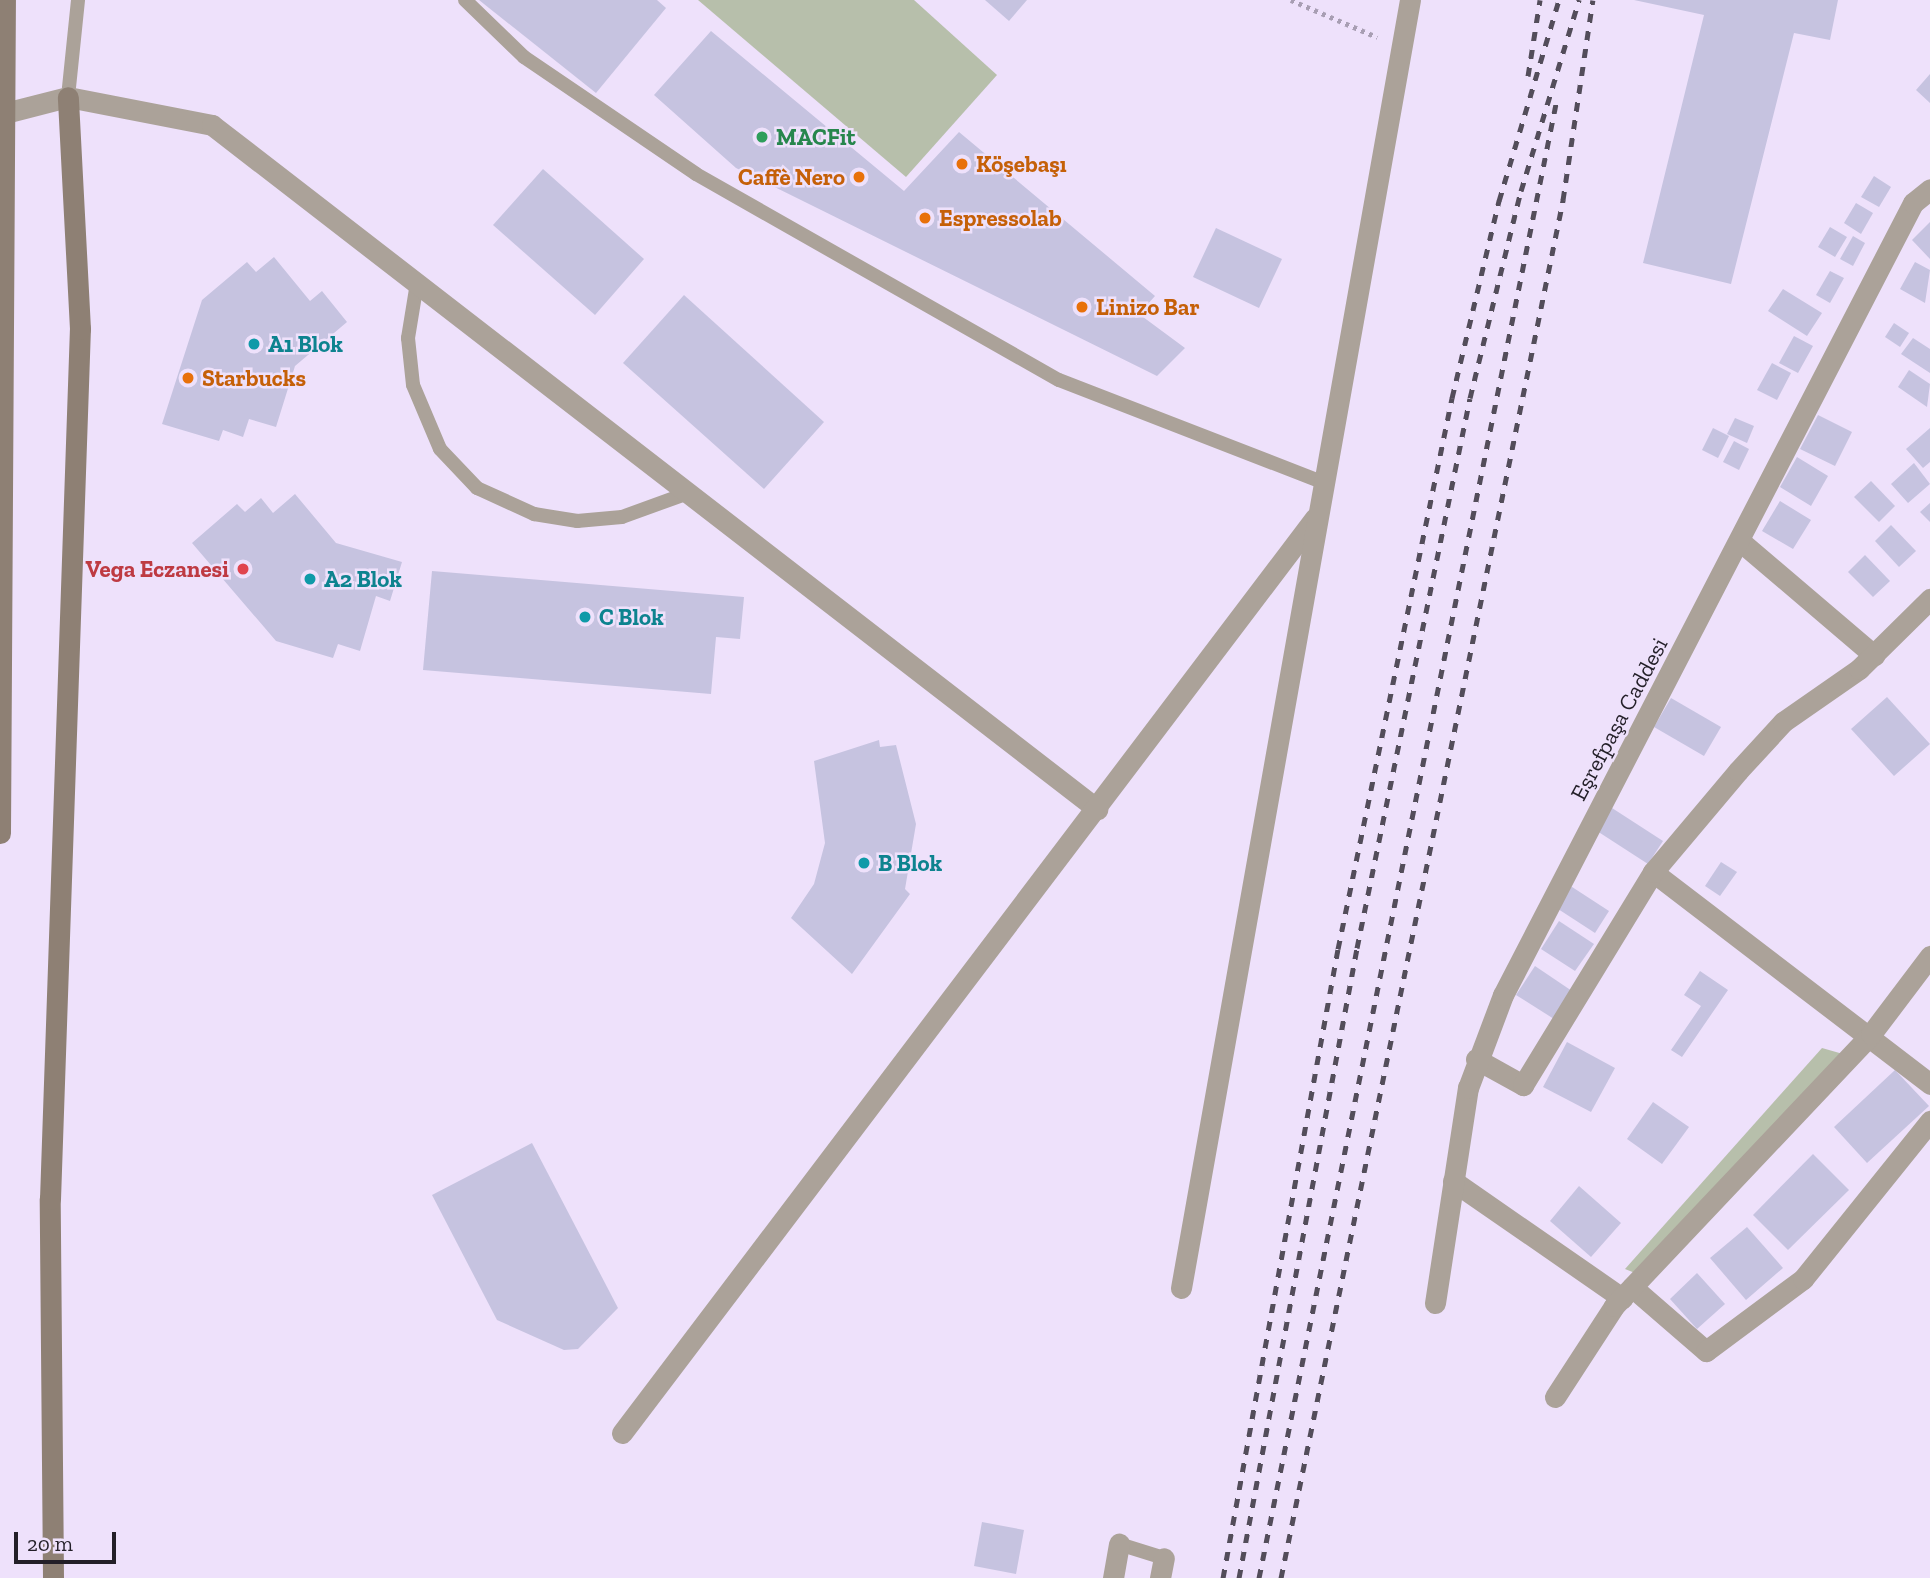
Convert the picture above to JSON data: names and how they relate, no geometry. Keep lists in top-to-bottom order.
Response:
{
  "streets": {
    "street": ["Eşrefpaşa Caddesi"]
  },
  "places": [
    "MACFit",
    "Köşebaşı",
    "Caffè Nero",
    "Espressolab",
    "Linizo Bar",
    "A1 Blok",
    "Starbucks",
    "Vega Eczanesi",
    "A2 Blok",
    "C Blok",
    "B Blok"
  ],
  "scale_bar": "20 m"
}
